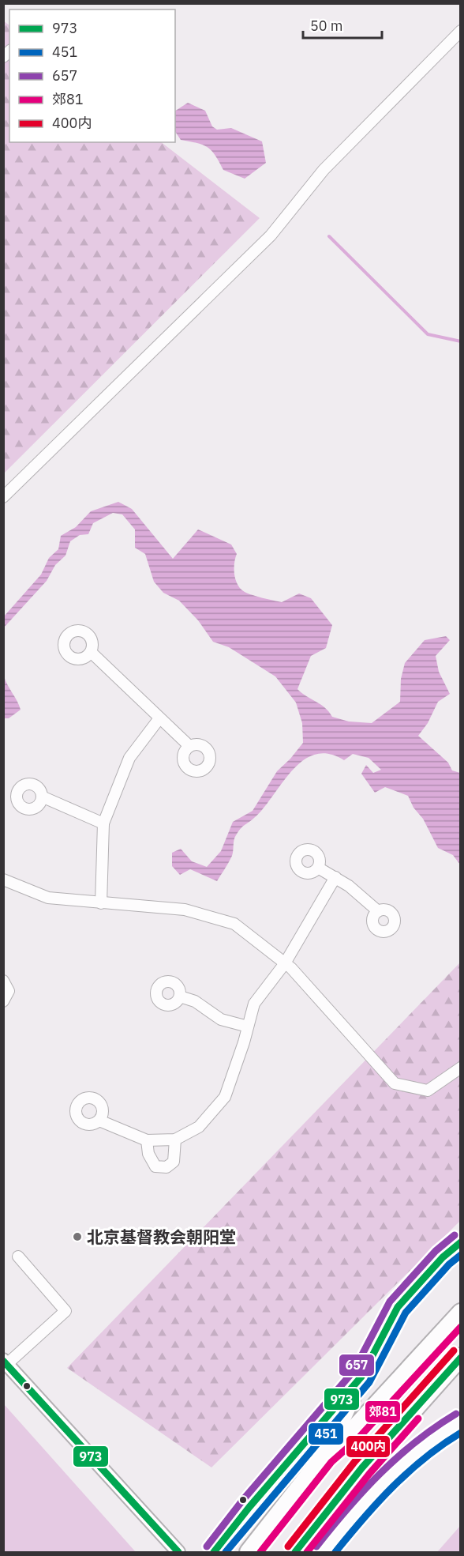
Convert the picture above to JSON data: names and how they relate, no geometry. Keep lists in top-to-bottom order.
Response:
{
  "places": ["北京基督教会朝阳堂"],
  "lines": [
    "transit line 657",
    "transit line 973",
    "transit line 451",
    "transit line 郊81",
    "transit line 400内"
  ],
  "legend": [
    "973",
    "451",
    "657",
    "郊81",
    "400内"
  ],
  "scale_bar": "50 m"
}
